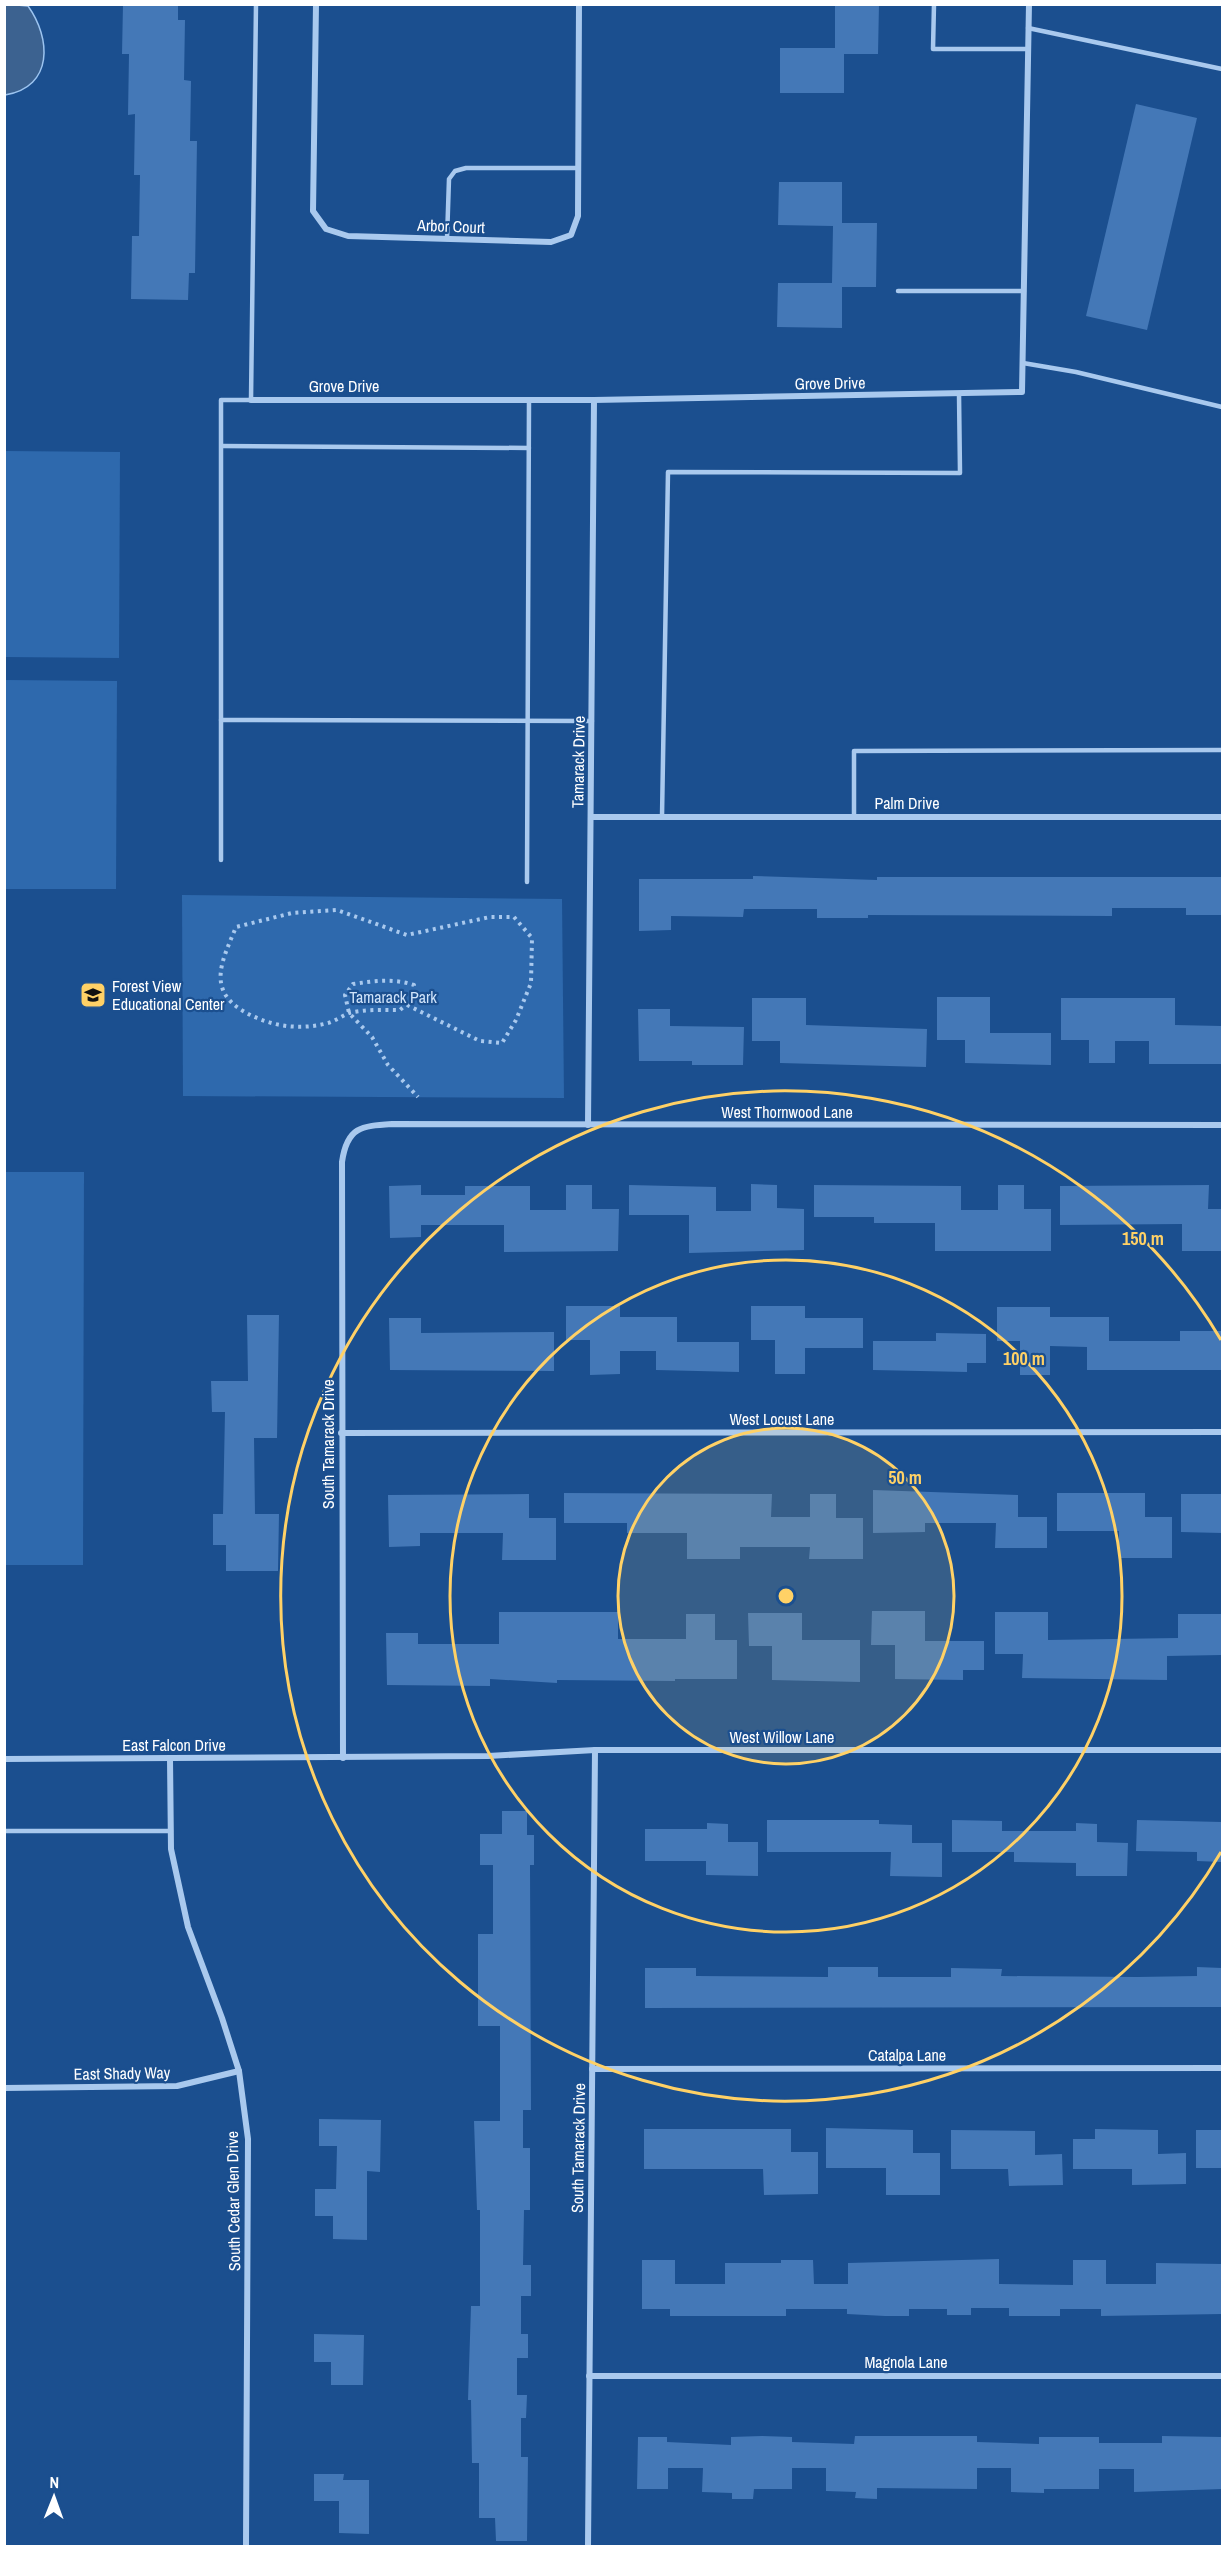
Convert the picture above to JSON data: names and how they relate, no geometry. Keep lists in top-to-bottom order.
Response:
{
  "streets": {
    "street": [
      "Arbor Court",
      "Grove Drive",
      "Tamarack Drive",
      "Palm Drive",
      "West Thornwood Lane",
      "West Locust Lane",
      "South Tamarack Drive",
      "West Willow Lane",
      "East Falcon Drive",
      "Catalpa Lane",
      "East Shady Way",
      "South Cedar Glen Drive",
      "Magnola Lane"
    ]
  },
  "crossings": [
    ["Grove Drive", "Tamarack Drive"],
    ["Tamarack Drive", "Palm Drive"],
    ["Tamarack Drive", "West Thornwood Lane"],
    ["West Thornwood Lane", "South Tamarack Drive"],
    ["West Locust Lane", "South Tamarack Drive"],
    ["South Tamarack Drive", "West Willow Lane"],
    ["South Tamarack Drive", "East Falcon Drive"],
    ["South Tamarack Drive", "Catalpa Lane"],
    ["South Tamarack Drive", "Magnola Lane"],
    ["West Willow Lane", "East Falcon Drive"],
    ["East Falcon Drive", "South Cedar Glen Drive"],
    ["East Shady Way", "South Cedar Glen Drive"]
  ],
  "parks": ["Tamarack Park"],
  "places": {
    "school or university": ["Forest View Educational Center"]
  },
  "north": "top",
  "rings": ["150 m", "100 m", "50 m"]
}
